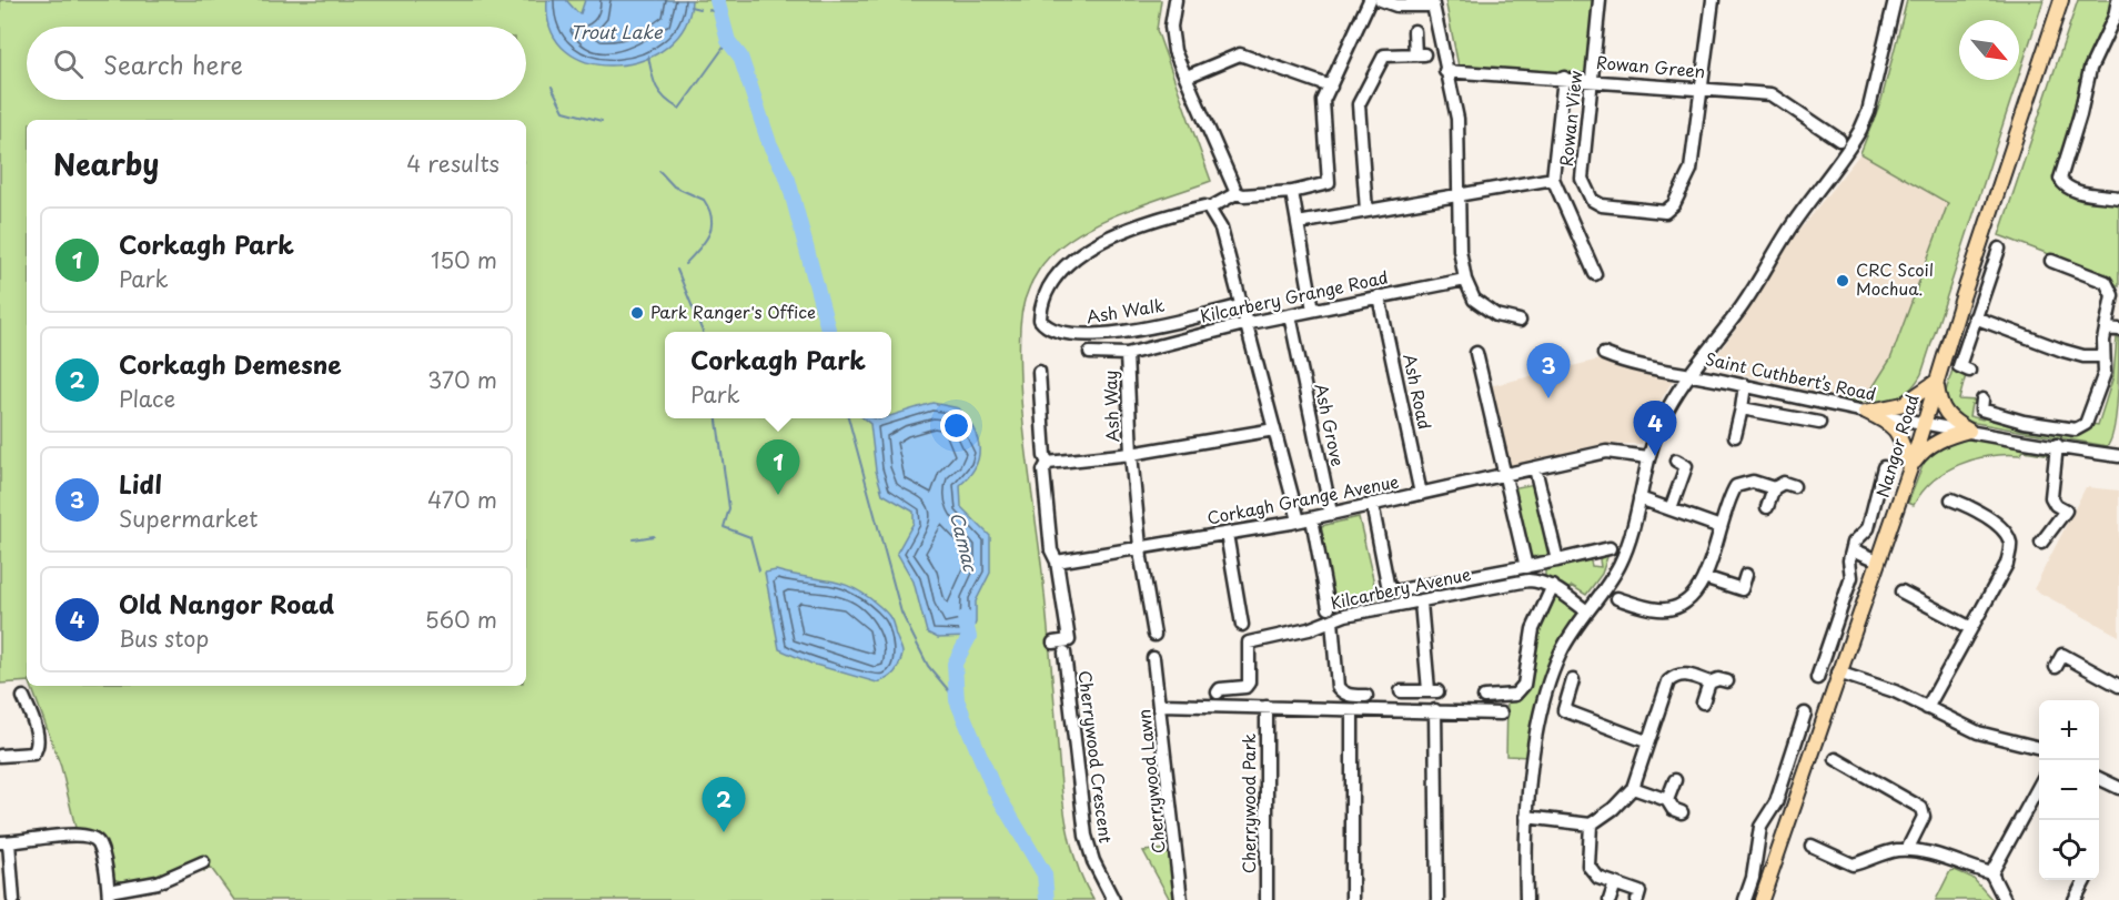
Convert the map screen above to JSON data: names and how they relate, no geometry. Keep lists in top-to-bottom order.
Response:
{
  "streets": {
    "main road": ["Nangor Road"],
    "street": [
      "Rowan Green",
      "Rowan View",
      "Kilcarbery Grange Road",
      "Ash Walk",
      "Saint Cuthbert’s Road",
      "Ash Road",
      "Ash Way",
      "Ash Grove",
      "Corkagh Grange Avenue",
      "Kilcarbery Avenue",
      "Cherrywood Crescent",
      "Cherrywood Lawn",
      "Cherrywood Park"
    ]
  },
  "crossings": [
    ["Rowan Green", "Rowan View"],
    ["Kilcarbery Grange Road", "Ash Road"],
    ["Kilcarbery Grange Road", "Ash Way"],
    ["Kilcarbery Grange Road", "Ash Grove"],
    ["Saint Cuthbert’s Road", "Nangor Road"],
    ["Ash Road", "Corkagh Grange Avenue"],
    ["Ash Grove", "Corkagh Grange Avenue"]
  ],
  "water": ["Trout Lake", "Camac"],
  "places": ["CRC Scoil Mochua.", "Park Ranger's Office"],
  "north": "bottom right",
  "page": {
    "search": "Search here",
    "heading": ["Nearby", "4 results"],
    "list": [
      {
        "mark": "1",
        "name": "Corkagh Park",
        "note": "Park",
        "value": "150 m"
      },
      {
        "mark": "2",
        "name": "Corkagh Demesne",
        "note": "Place",
        "value": "370 m"
      },
      {
        "mark": "3",
        "name": "Lidl",
        "note": "Supermarket",
        "value": "470 m"
      },
      {
        "mark": "4",
        "name": "Old Nangor Road",
        "note": "Bus stop",
        "value": "560 m"
      }
    ],
    "popup": ["Corkagh Park", "Park"],
    "pins": [
      "3",
      "4",
      "1",
      "2"
    ],
    "map_buttons": ["+", "−"]
  }
}
